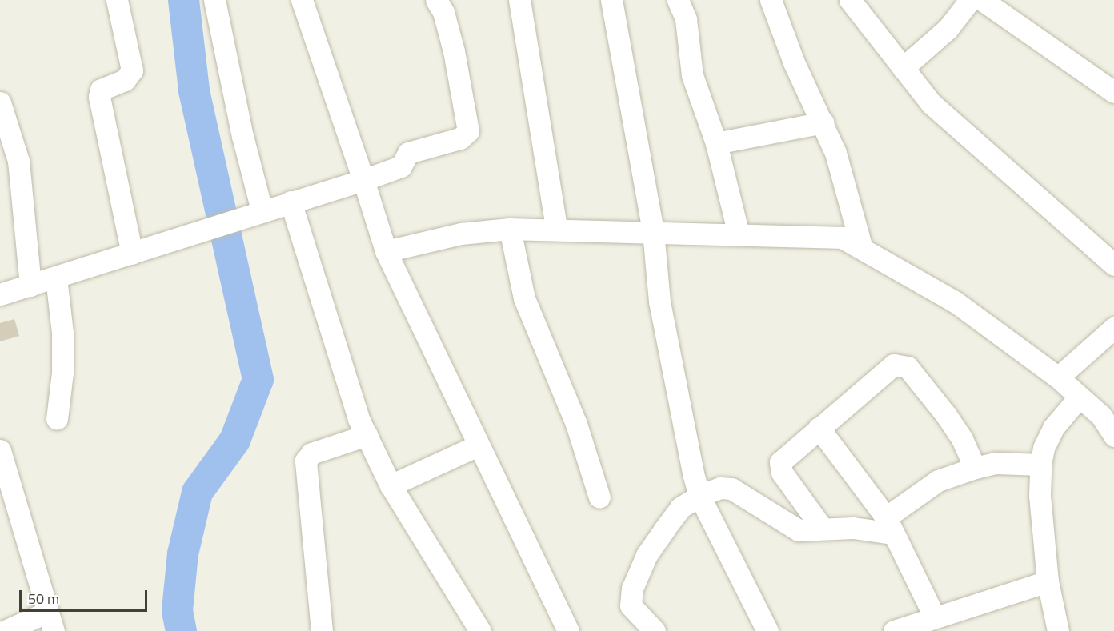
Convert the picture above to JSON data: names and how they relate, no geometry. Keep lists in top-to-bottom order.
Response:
{
  "scale_bar": "50 m"
}
